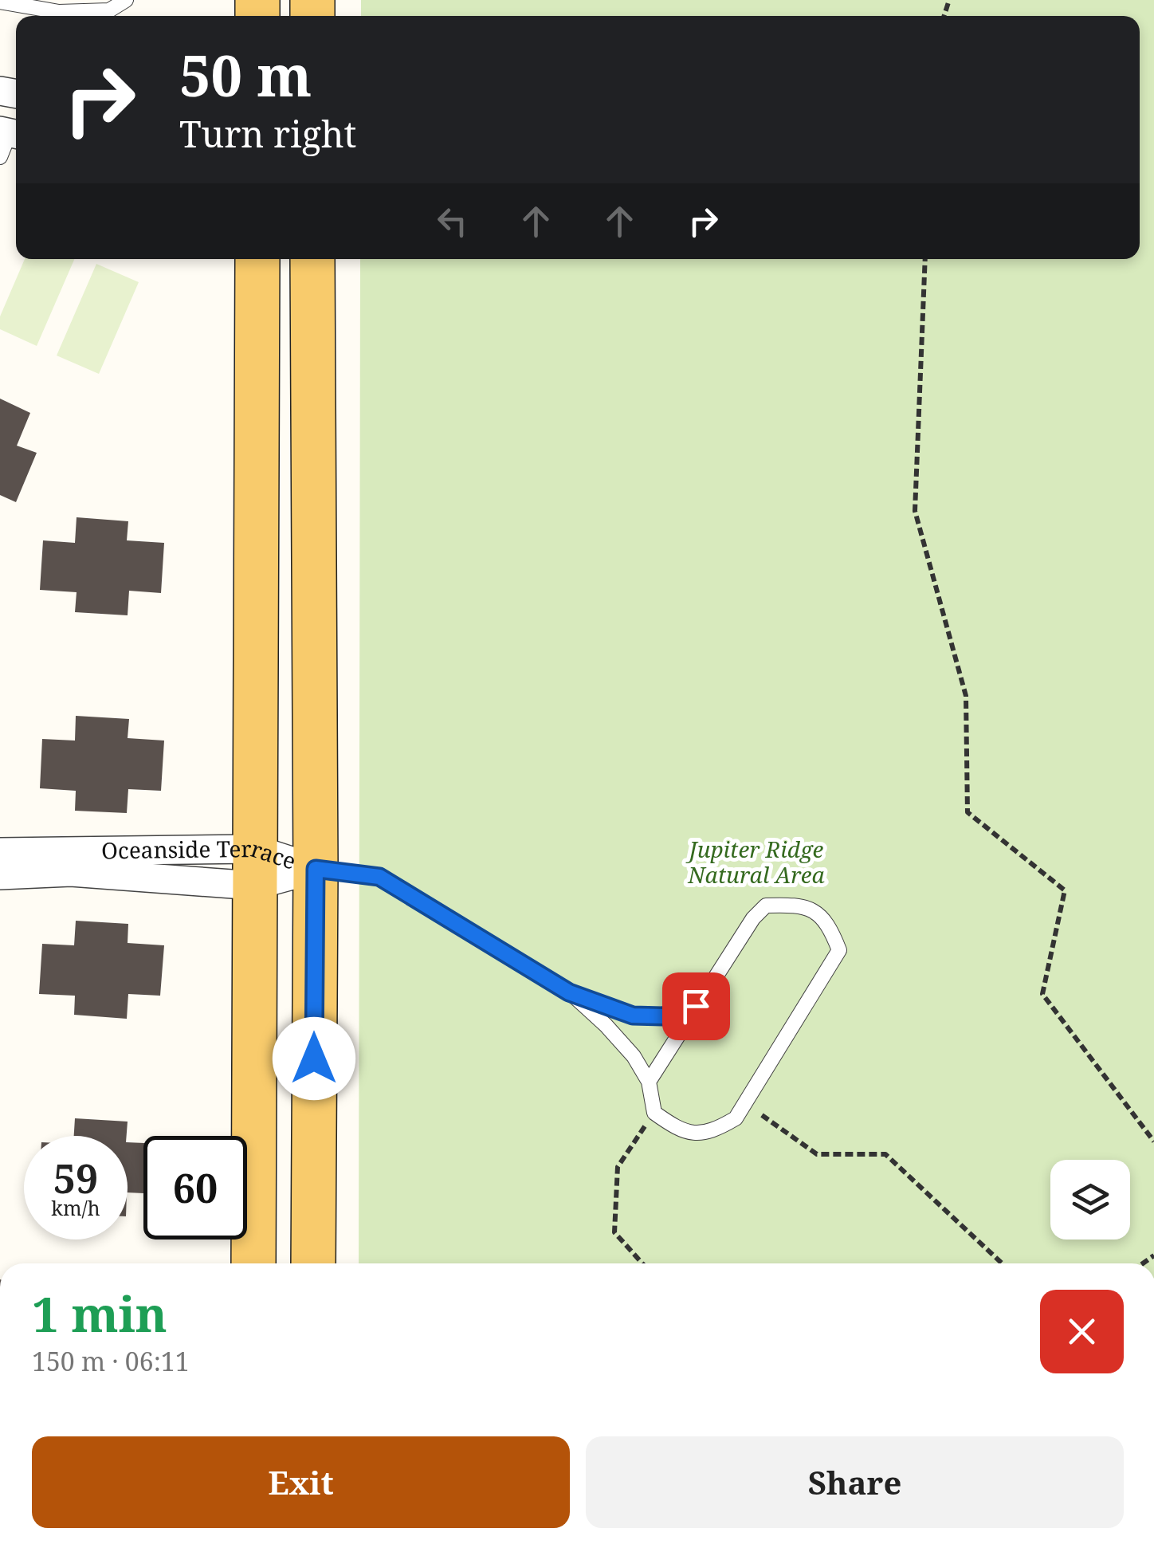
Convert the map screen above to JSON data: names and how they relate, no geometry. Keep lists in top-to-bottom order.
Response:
{
  "streets": {
    "street": ["Oceanside Terrace"]
  },
  "parks": ["Jupiter Ridge Natural Area"],
  "page": {
    "turn": ["50 m", "Turn right"],
    "speed": "59 km/h",
    "limit": "60",
    "heading": ["1 min", "150 m · 06:11"],
    "buttons": ["Exit", "Share"]
  }
}
